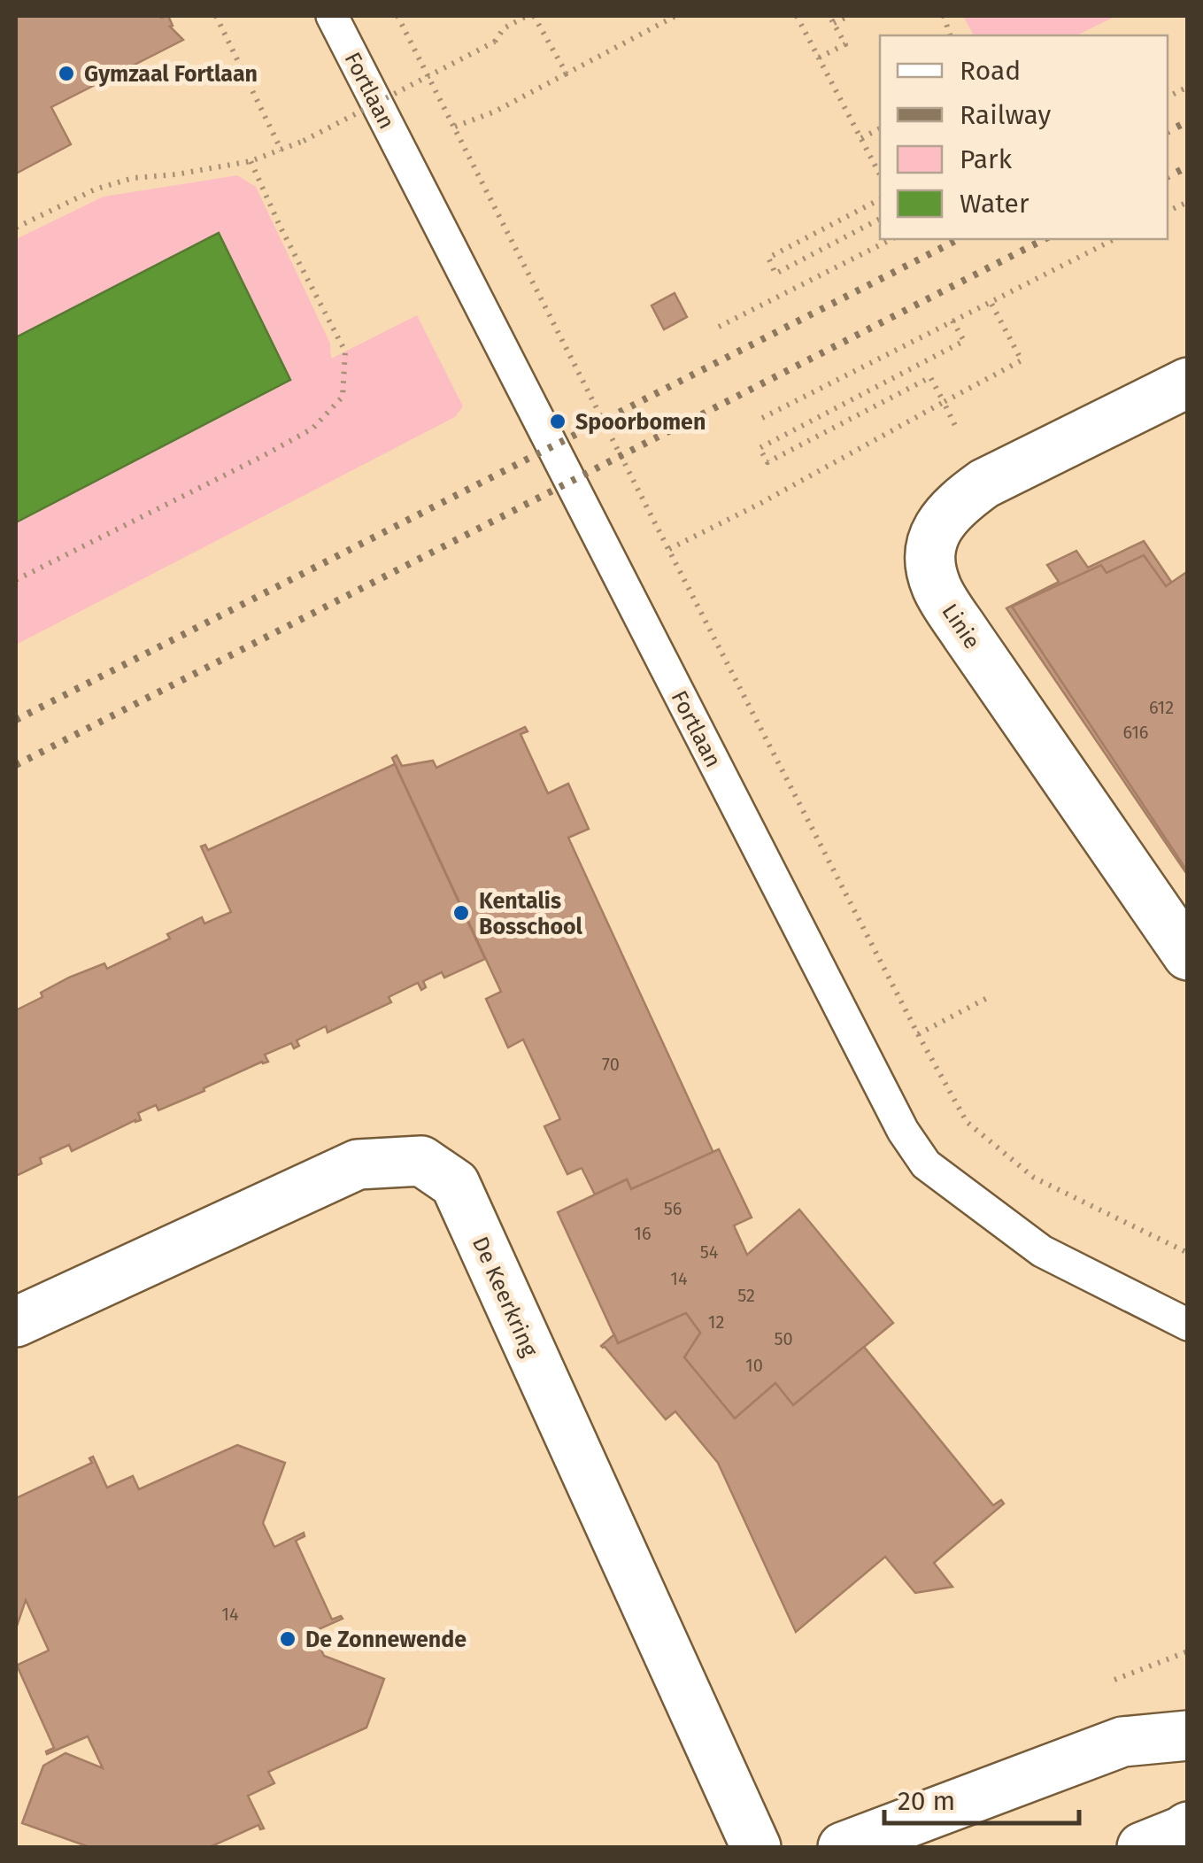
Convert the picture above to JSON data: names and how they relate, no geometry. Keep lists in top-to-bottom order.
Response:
{
  "streets": {
    "street": ["Linie", "De Keerkring"],
    "lane": ["Fortlaan"]
  },
  "places": [
    "Gymzaal Fortlaan",
    "Spoorbomen",
    "Kentalis Bosschool",
    "De Zonnewende"
  ],
  "house_numbers": [
    "612",
    "616",
    "70",
    "56",
    "16",
    "54",
    "14",
    "52",
    "12",
    "50",
    "10",
    "14"
  ],
  "legend": [
    "Road",
    "Railway",
    "Park",
    "Water"
  ],
  "scale_bar": "20 m"
}
